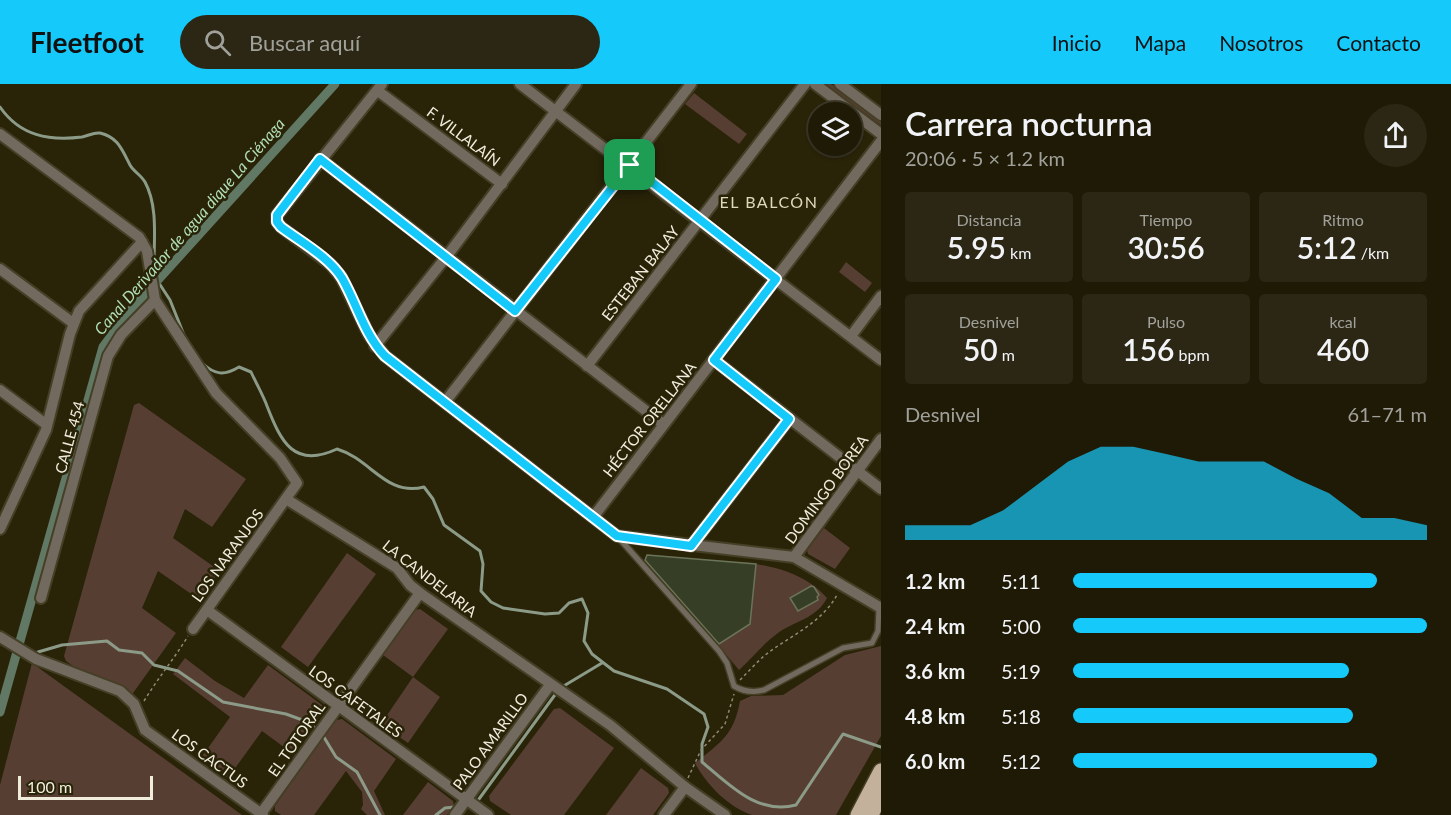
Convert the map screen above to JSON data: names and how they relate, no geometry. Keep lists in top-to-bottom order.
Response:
{
  "streets": {
    "street": [
      "F. VILLALAÍN",
      "ESTEBAN BALAY",
      "HÉCTOR ORELLANA",
      "CALLE 454",
      "DOMINGO BOREA",
      "LOS NARANJOS",
      "LA CANDELARIA",
      "LOS CAFETALES",
      "EL TOTORAL",
      "PALO AMARILLO",
      "LOS CACTUS"
    ]
  },
  "crossings": [
    ["LOS NARANJOS", "LA CANDELARIA"],
    ["LOS NARANJOS", "LOS CAFETALES"],
    ["LA CANDELARIA", "EL TOTORAL"],
    ["LA CANDELARIA", "PALO AMARILLO"],
    ["LOS CAFETALES", "EL TOTORAL"],
    ["LOS CAFETALES", "PALO AMARILLO"],
    ["EL TOTORAL", "LOS CACTUS"]
  ],
  "districts": ["EL BALCÓN"],
  "water": ["Canal Derivador de agua dique La Ciénaga"],
  "scale_bar": "100 m",
  "page": {
    "header": "Fleetfoot",
    "search": "Buscar aquí",
    "nav": [
      "Inicio",
      "Mapa",
      "Nosotros",
      "Contacto"
    ],
    "heading": ["Carrera nocturna", "20:06 · 5 × 1.2 km"],
    "stats": [
      ["Distancia", "5.95 km"],
      ["Tiempo", "30:56"],
      ["Ritmo", "5:12 /km"],
      ["Desnivel", "50 m"],
      ["Pulso", "156 bpm"],
      ["kcal", "460"]
    ],
    "chart": ["Desnivel", "61–71 m"],
    "list": [
      {
        "name": "1.2 km",
        "note": "5:11"
      },
      {
        "name": "2.4 km",
        "note": "5:00"
      },
      {
        "name": "3.6 km",
        "note": "5:19"
      },
      {
        "name": "4.8 km",
        "note": "5:18"
      },
      {
        "name": "6.0 km",
        "note": "5:12"
      }
    ],
    "scale": "100 m"
  }
}
